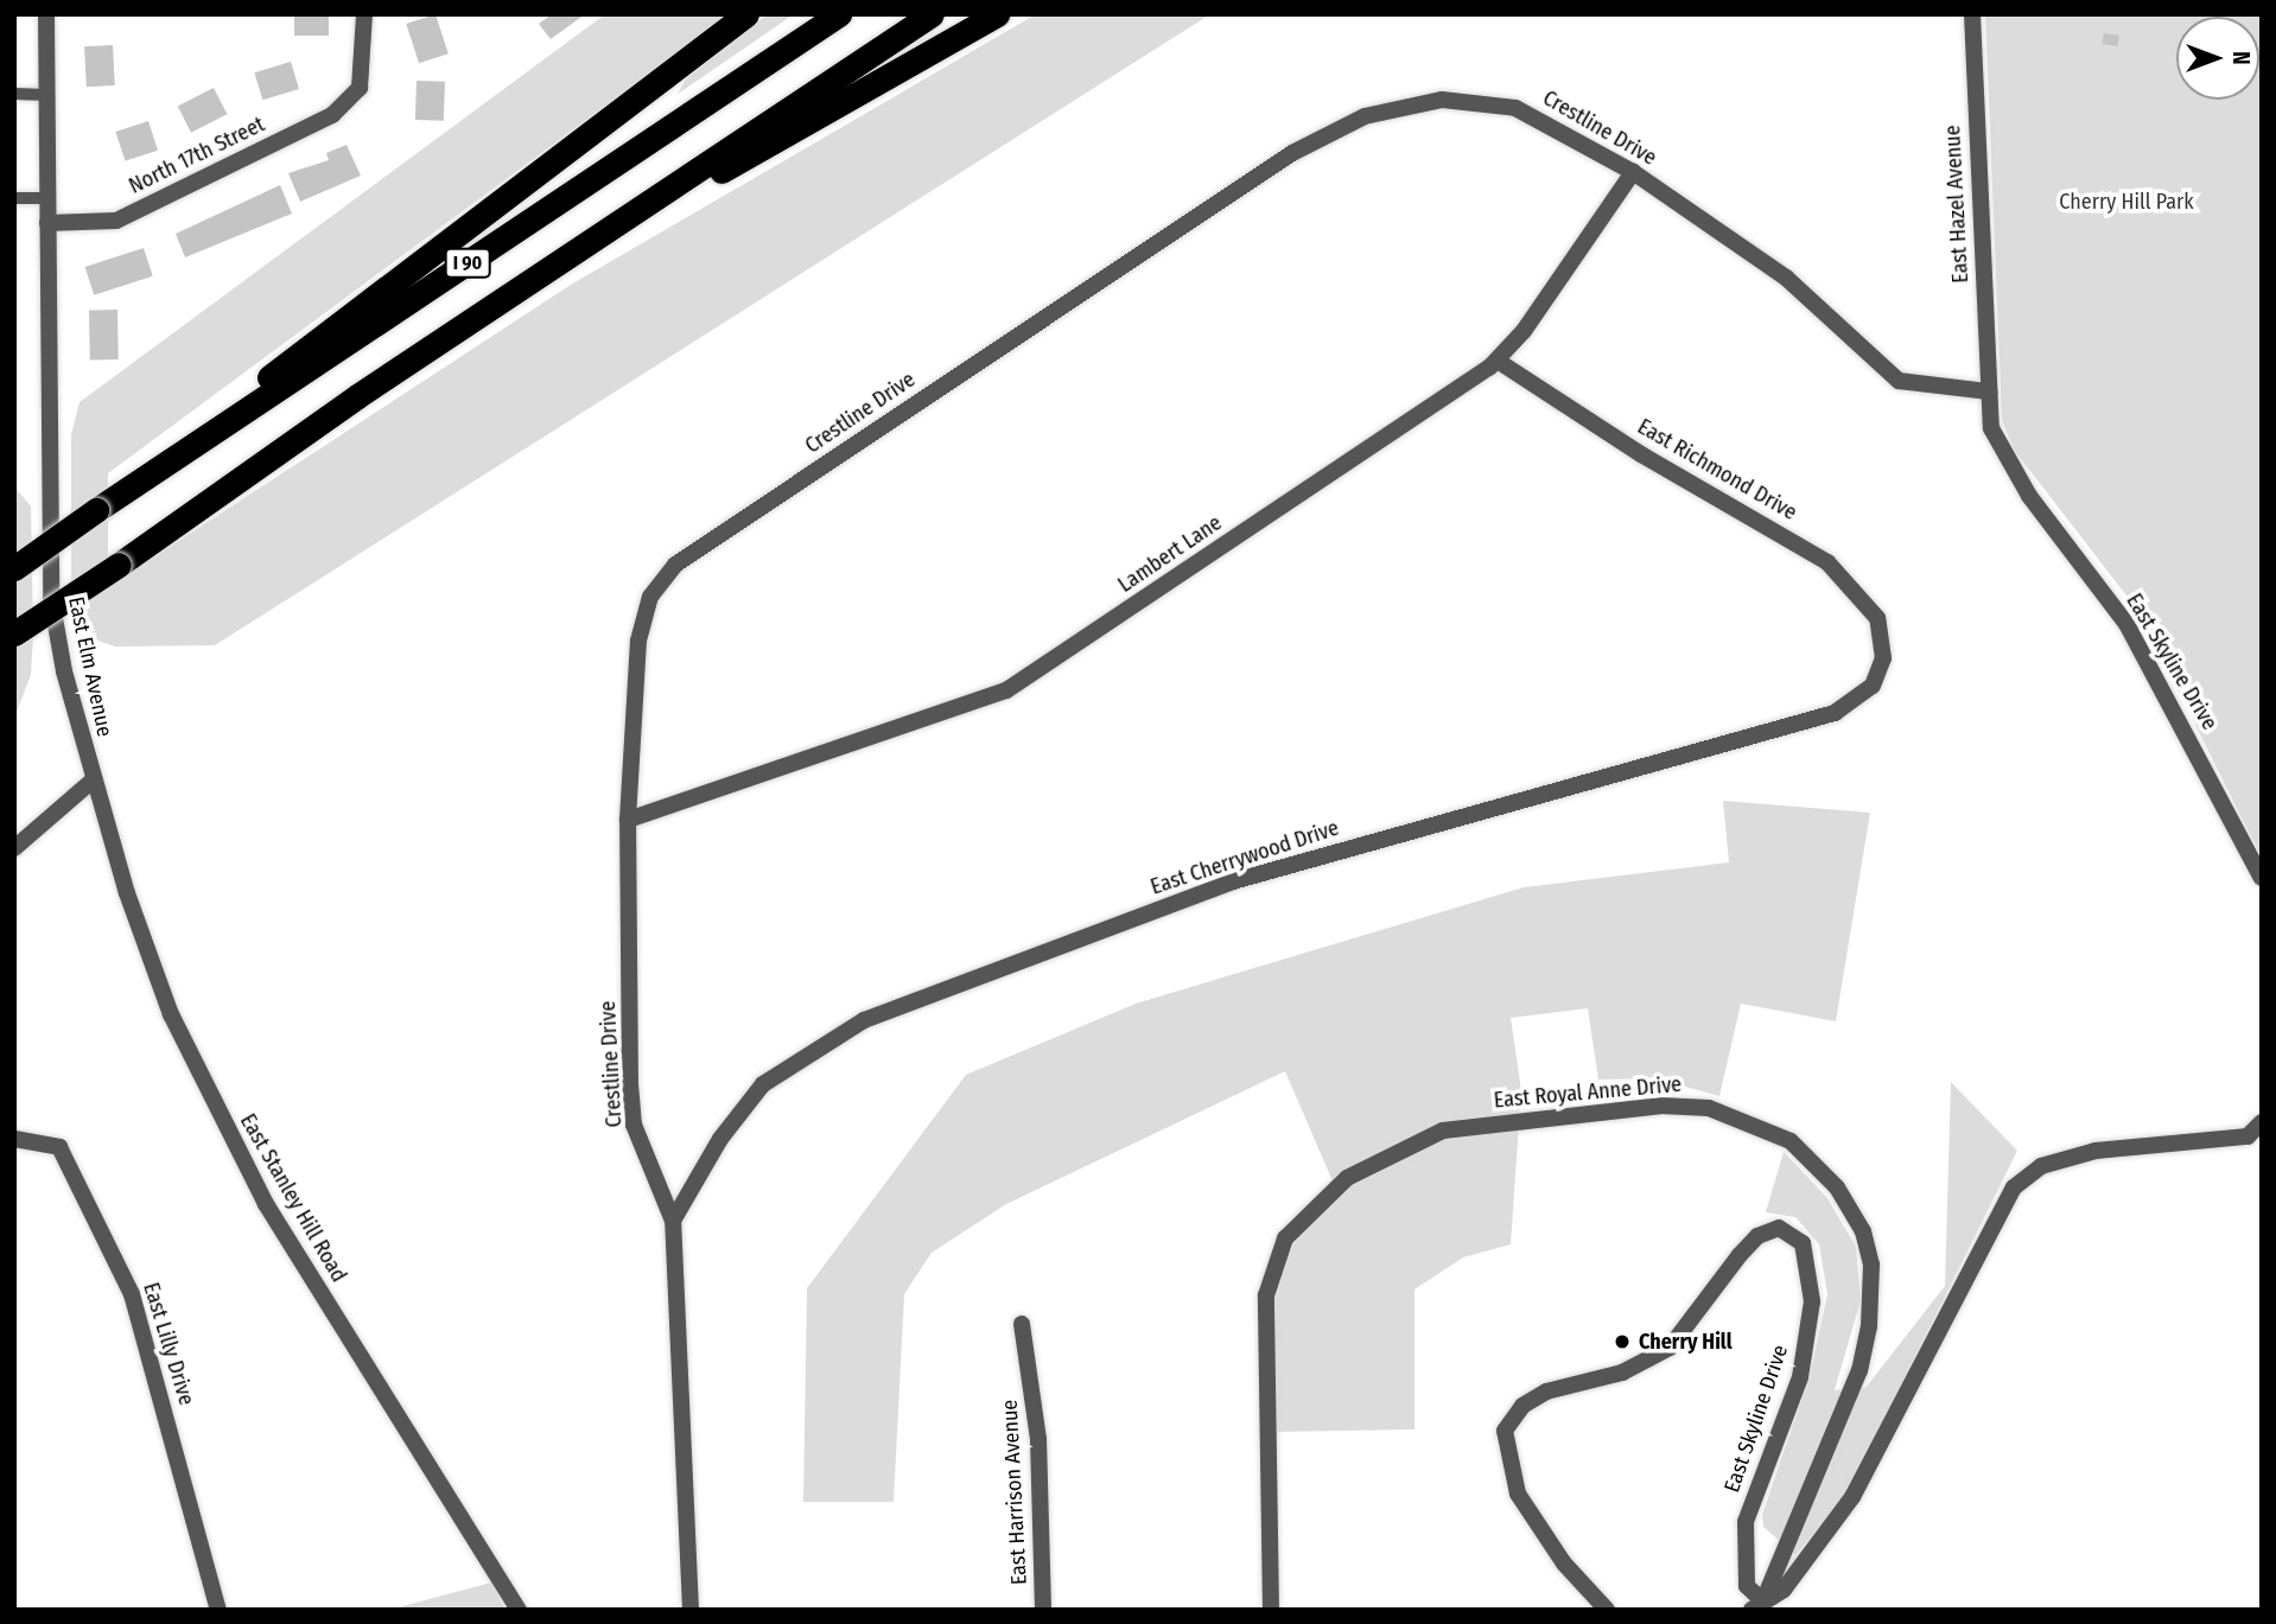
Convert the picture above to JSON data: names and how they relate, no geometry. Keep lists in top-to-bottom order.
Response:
{
  "streets": {
    "highway": ["I 90"],
    "street": [
      "Crestline Drive",
      "North 17th Street",
      "East Hazel Avenue",
      "East Richmond Drive",
      "Lambert Lane",
      "East Skyline Drive",
      "East Elm Avenue",
      "East Cherrywood Drive",
      "East Royal Anne Drive",
      "East Stanley Hill Road",
      "East Lilly Drive",
      "East Harrison Avenue"
    ]
  },
  "crossings": [
    ["Crestline Drive", "East Hazel Avenue"],
    ["Crestline Drive", "Lambert Lane"],
    ["Crestline Drive", "East Skyline Drive"],
    ["Crestline Drive", "East Cherrywood Drive"],
    ["North 17th Street", "East Elm Avenue"],
    ["East Hazel Avenue", "East Skyline Drive"],
    ["East Richmond Drive", "Lambert Lane"],
    ["East Richmond Drive", "East Cherrywood Drive"],
    ["East Skyline Drive", "East Royal Anne Drive"],
    ["East Elm Avenue", "East Stanley Hill Road"]
  ],
  "parks": ["Cherry Hill Park"],
  "places": ["Cherry Hill"],
  "north": "right"
}
